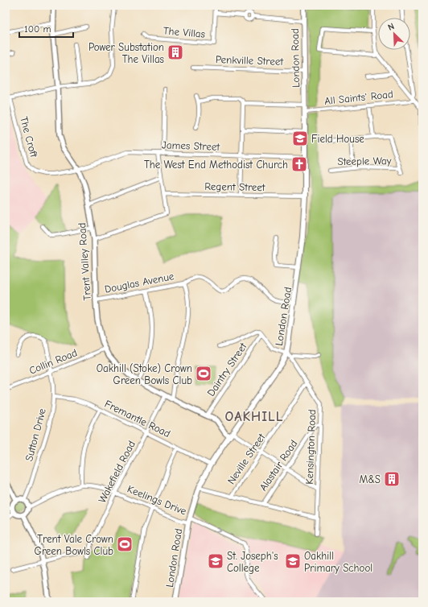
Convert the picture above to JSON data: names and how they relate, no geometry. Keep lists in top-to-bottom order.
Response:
{
  "streets": {
    "main road": ["London Road"],
    "street": [
      "The Villas",
      "Penkville Street",
      "All Saints' Road",
      "The Croft",
      "James Street",
      "Steeple Way",
      "Regent Street",
      "Trent Valley Road",
      "Douglas Avenue",
      "Collin Road",
      "Daintry Street",
      "Fremantle Road",
      "Sutton Drive",
      "Kensington Road",
      "Neville Street",
      "Alastair Road",
      "Wakefield Road",
      "Keelings Drive"
    ]
  },
  "crossings": [
    ["London Road", "Penkville Street"],
    ["London Road", "All Saints' Road"],
    ["London Road", "James Street"],
    ["London Road", "Regent Street"],
    ["London Road", "Trent Valley Road"],
    ["London Road", "Fremantle Road"],
    ["London Road", "Kensington Road"],
    ["London Road", "Keelings Drive"],
    ["The Croft", "James Street"],
    ["The Croft", "Trent Valley Road"],
    ["James Street", "Trent Valley Road"],
    ["Trent Valley Road", "Douglas Avenue"],
    ["Trent Valley Road", "Collin Road"],
    ["Trent Valley Road", "Daintry Street"],
    ["Trent Valley Road", "Wakefield Road"],
    ["Collin Road", "Sutton Drive"],
    ["Fremantle Road", "Sutton Drive"],
    ["Fremantle Road", "Wakefield Road"],
    ["Sutton Drive", "Keelings Drive"],
    ["Kensington Road", "Neville Street"],
    ["Kensington Road", "Alastair Road"],
    ["Wakefield Road", "Keelings Drive"]
  ],
  "one_way": ["Keelings Drive"],
  "districts": ["OAKHILL"],
  "places": {
    "building": ["Power Substation The Villas", "M&S"],
    "school or university": ["Field House", "St. Joseph's College", "Oakhill Primary School"],
    "church": ["The West End Methodist Church"],
    "sports": ["Oakhill (Stoke) Crown Green Bowls Club", "Trent Vale Crown Green Bowls Club"]
  },
  "scale_bar": "100 m",
  "north": "top left"
}
